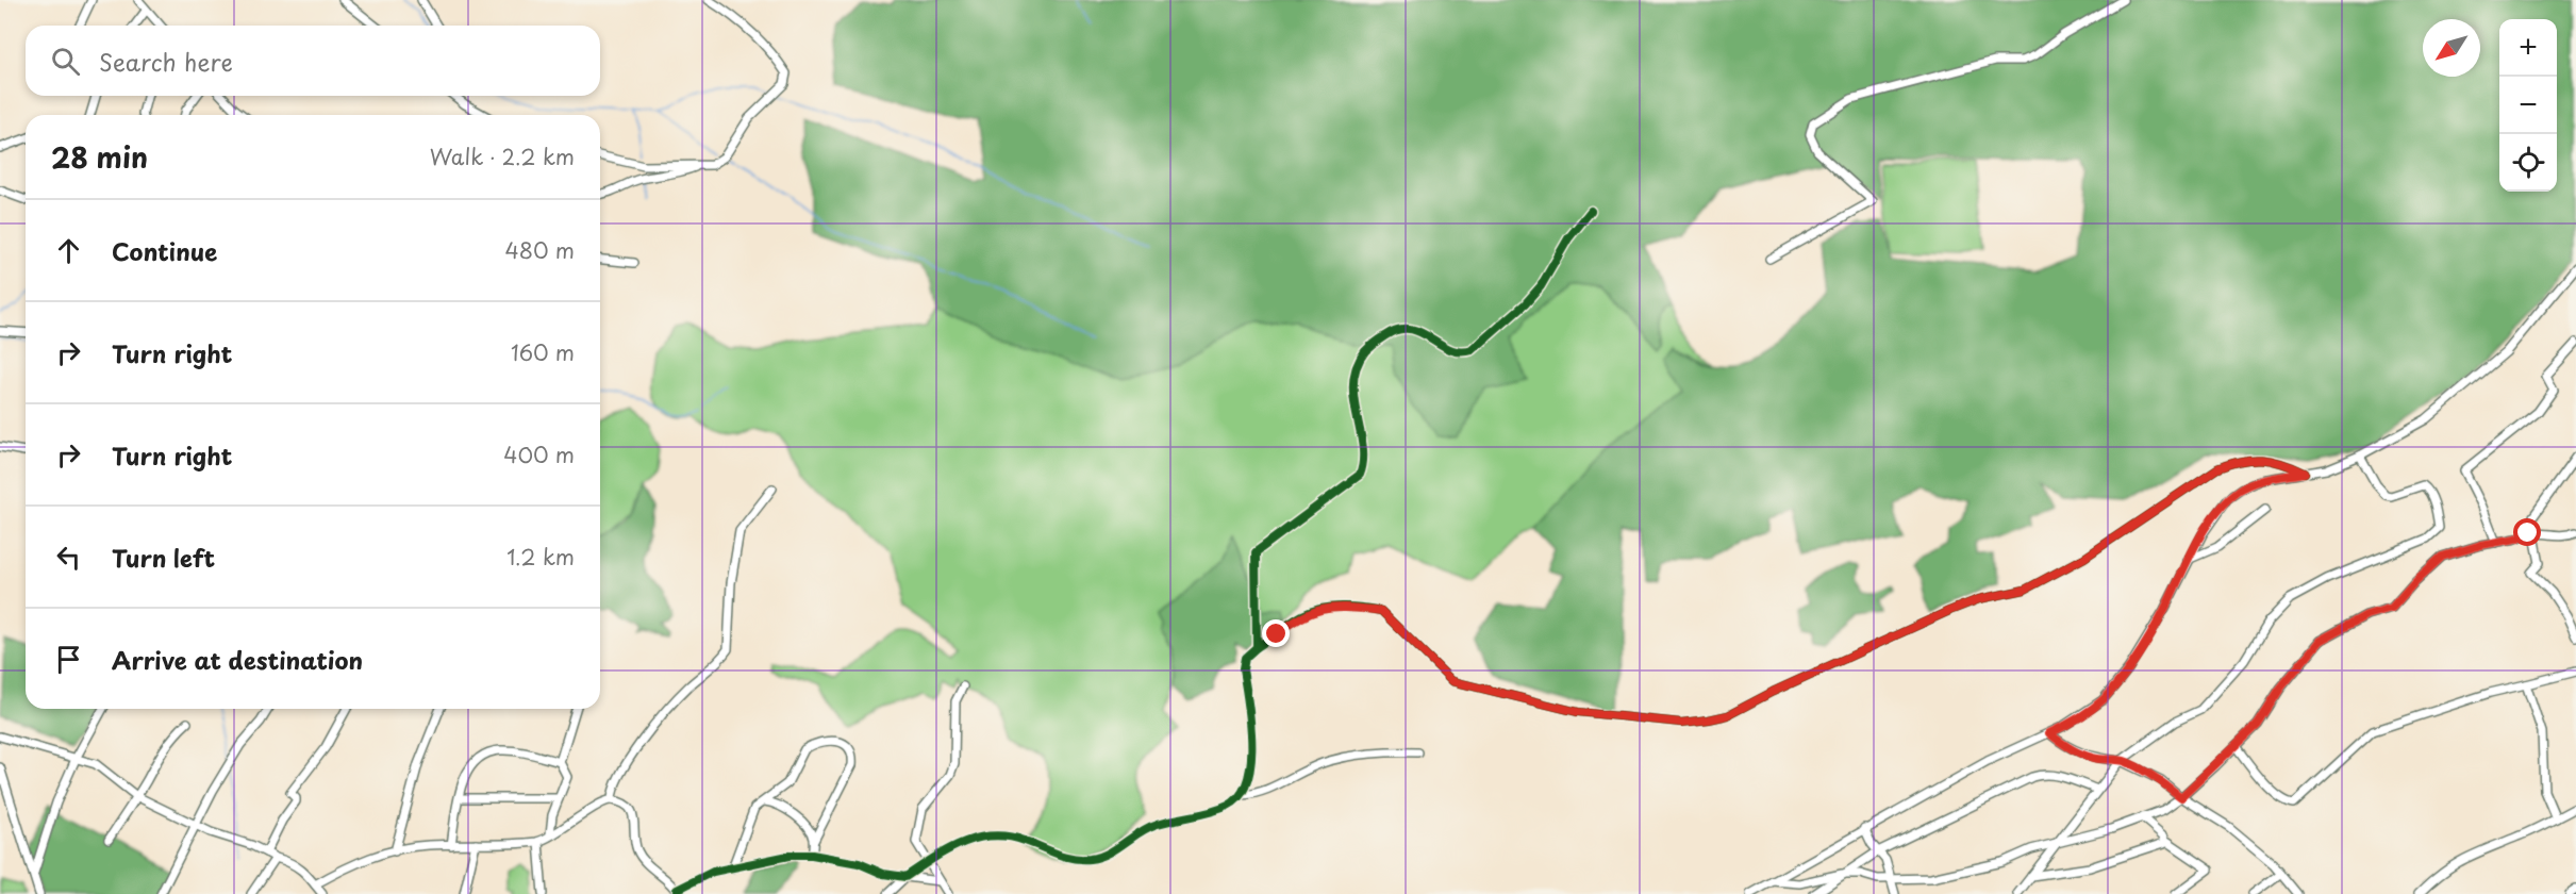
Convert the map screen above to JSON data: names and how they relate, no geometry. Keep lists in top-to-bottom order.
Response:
{
  "north": "bottom left",
  "page": {
    "map_buttons": ["+", "−"],
    "search": "Search here",
    "heading": ["28 min", "Walk · 2.2 km"],
    "list": [
      ["Continue", "480 m"],
      ["Turn right", "160 m"],
      ["Turn right", "400 m"],
      ["Turn left", "1.2 km"],
      "Arrive at destination"
    ]
  }
}
